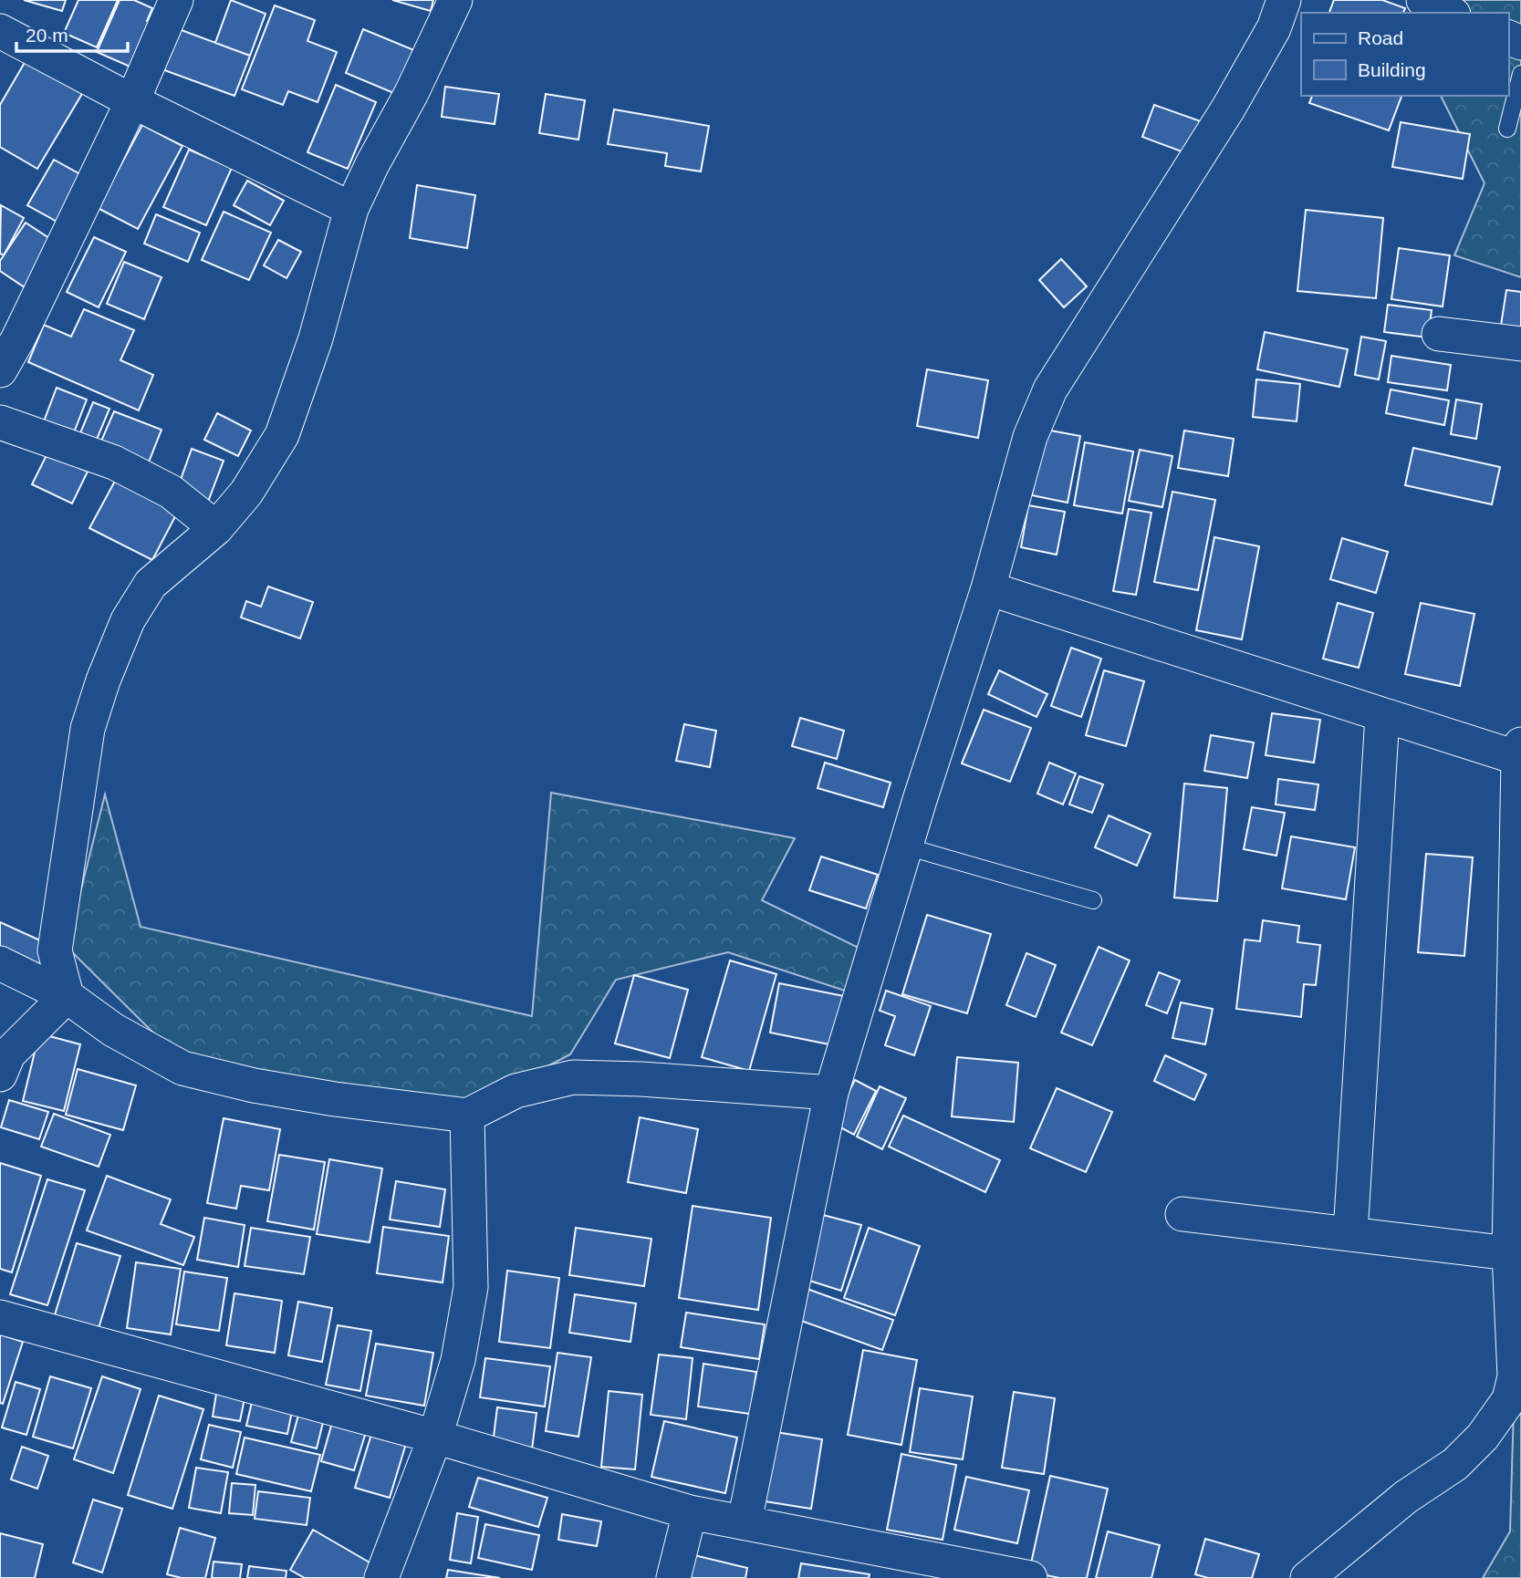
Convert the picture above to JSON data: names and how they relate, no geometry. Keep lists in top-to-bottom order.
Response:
{
  "legend": ["Road", "Building"],
  "scale_bar": "20 m"
}
